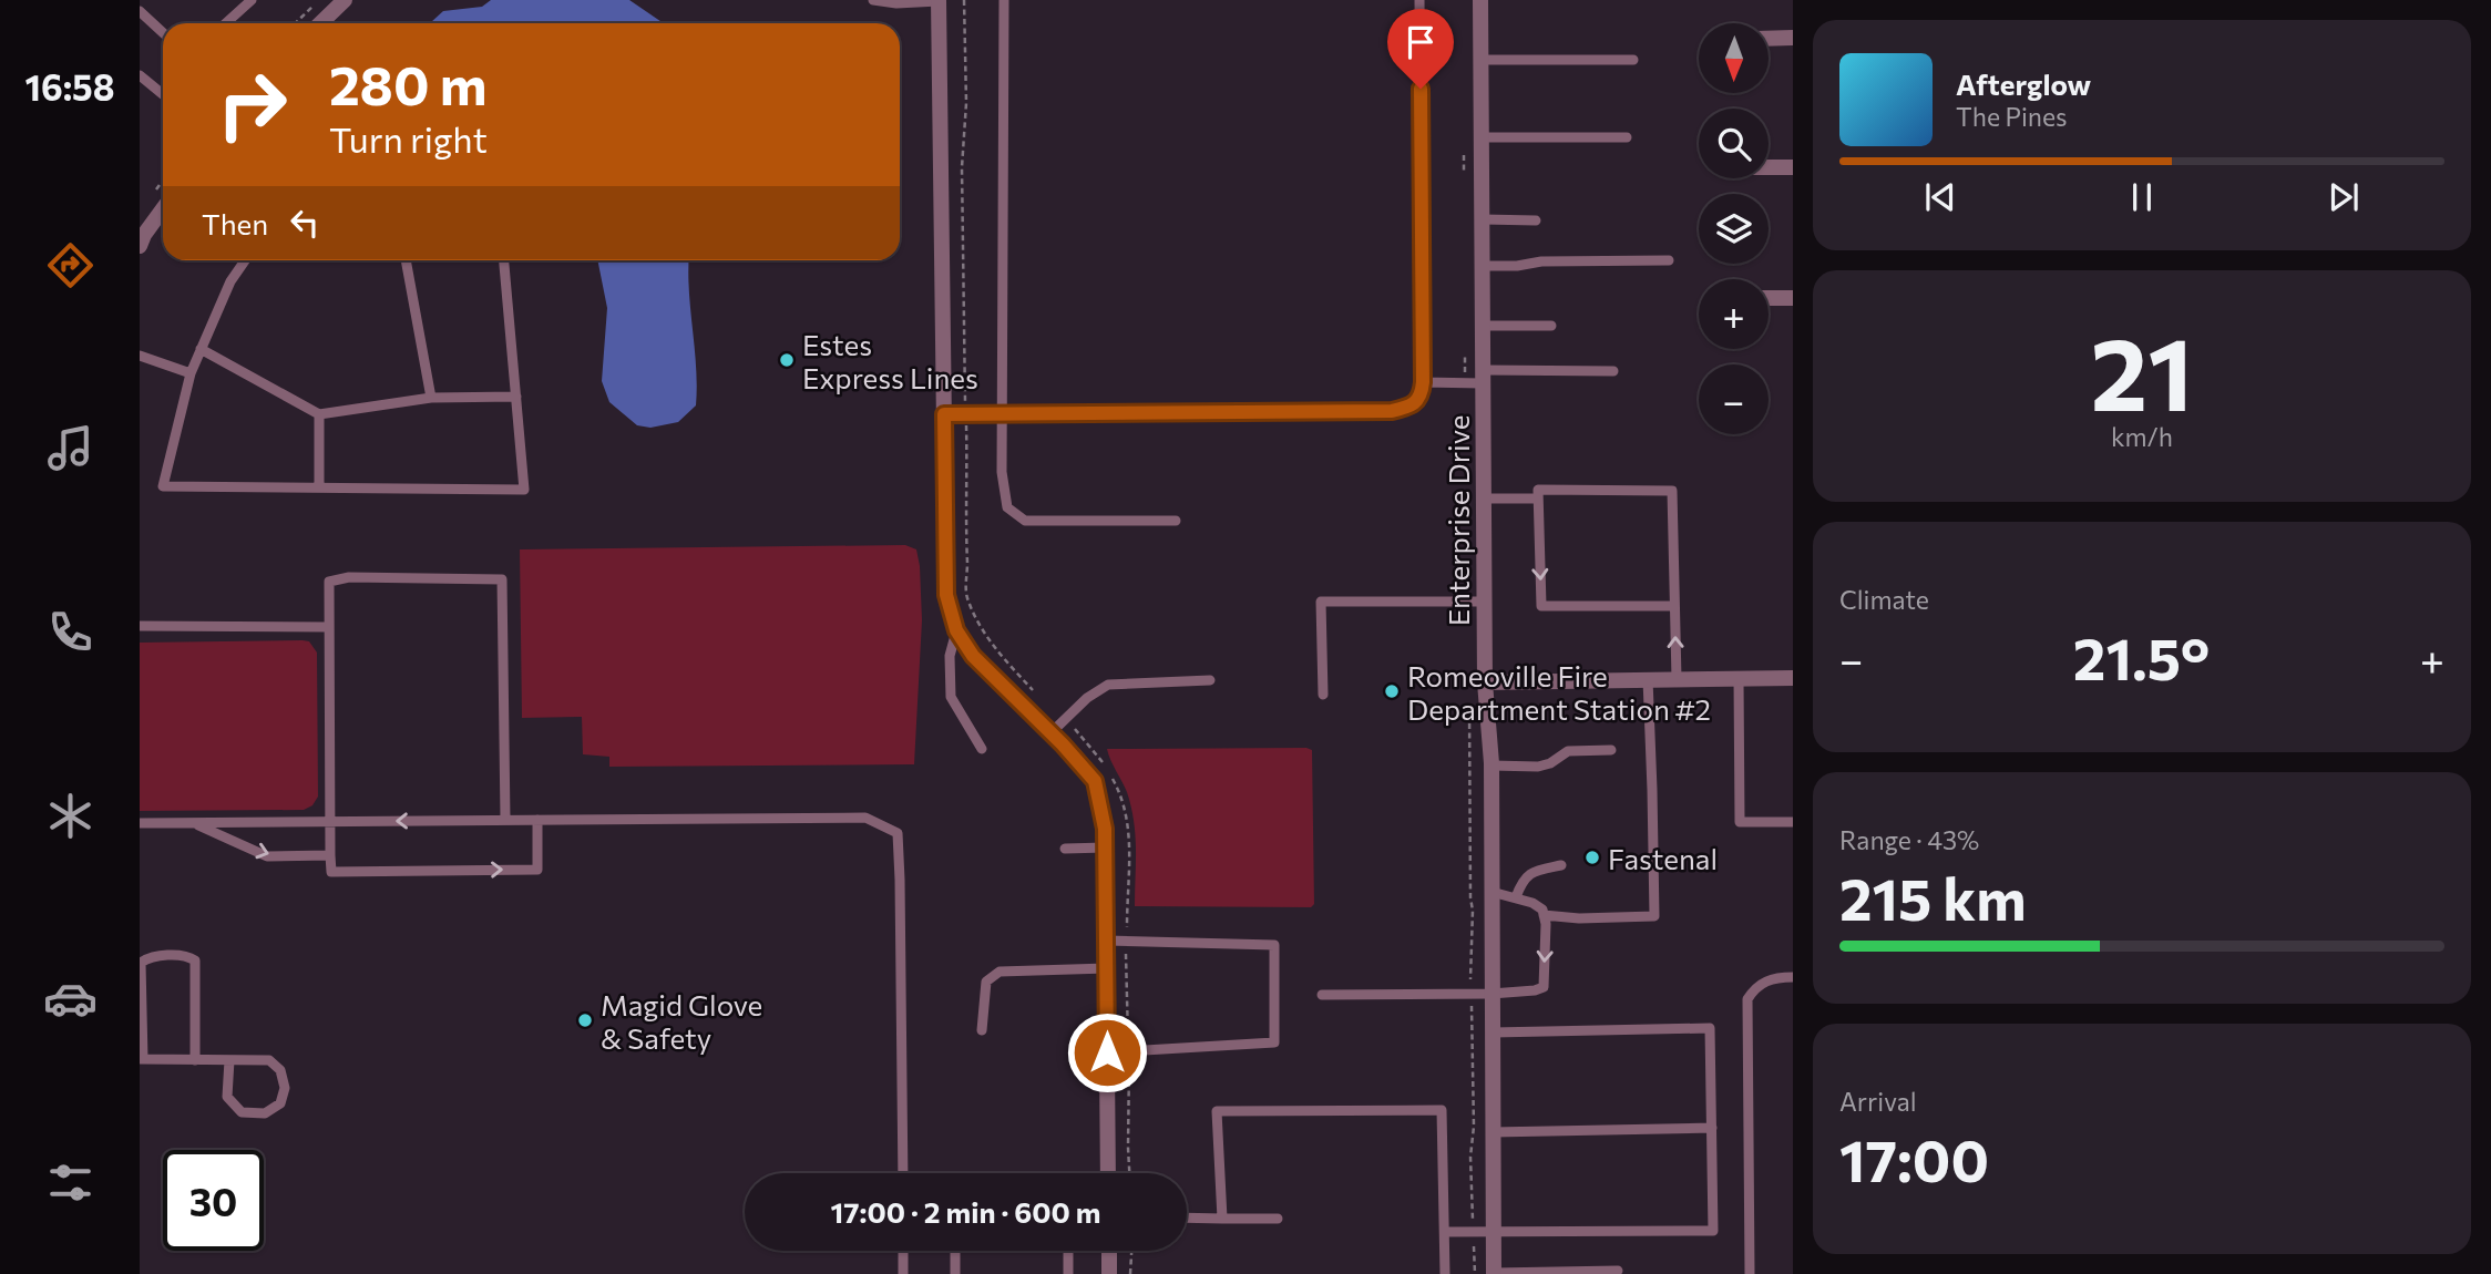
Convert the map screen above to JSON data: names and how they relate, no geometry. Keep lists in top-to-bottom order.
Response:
{
  "streets": {
    "street": ["Enterprise Drive"]
  },
  "places": [
    "Estes Express Lines",
    "Romeoville Fire Department Station #2",
    "Fastenal",
    "Magid Glove & Safety"
  ],
  "north": "bottom",
  "page": {
    "tabs": "16:58",
    "map_buttons": ["+", "−"],
    "turn": ["280 m", "Turn right"],
    "song": ["Afterglow", "The Pines"],
    "then": "Then",
    "tile": [
      ["21", "km/h"],
      "Climate",
      ["Range · 43%", "215 km"],
      ["Arrival", "17:00"]
    ],
    "heat": ["−", "21.5°", "+"],
    "limit": "30",
    "trip": "17:00 · 2 min · 600 m"
  }
}
